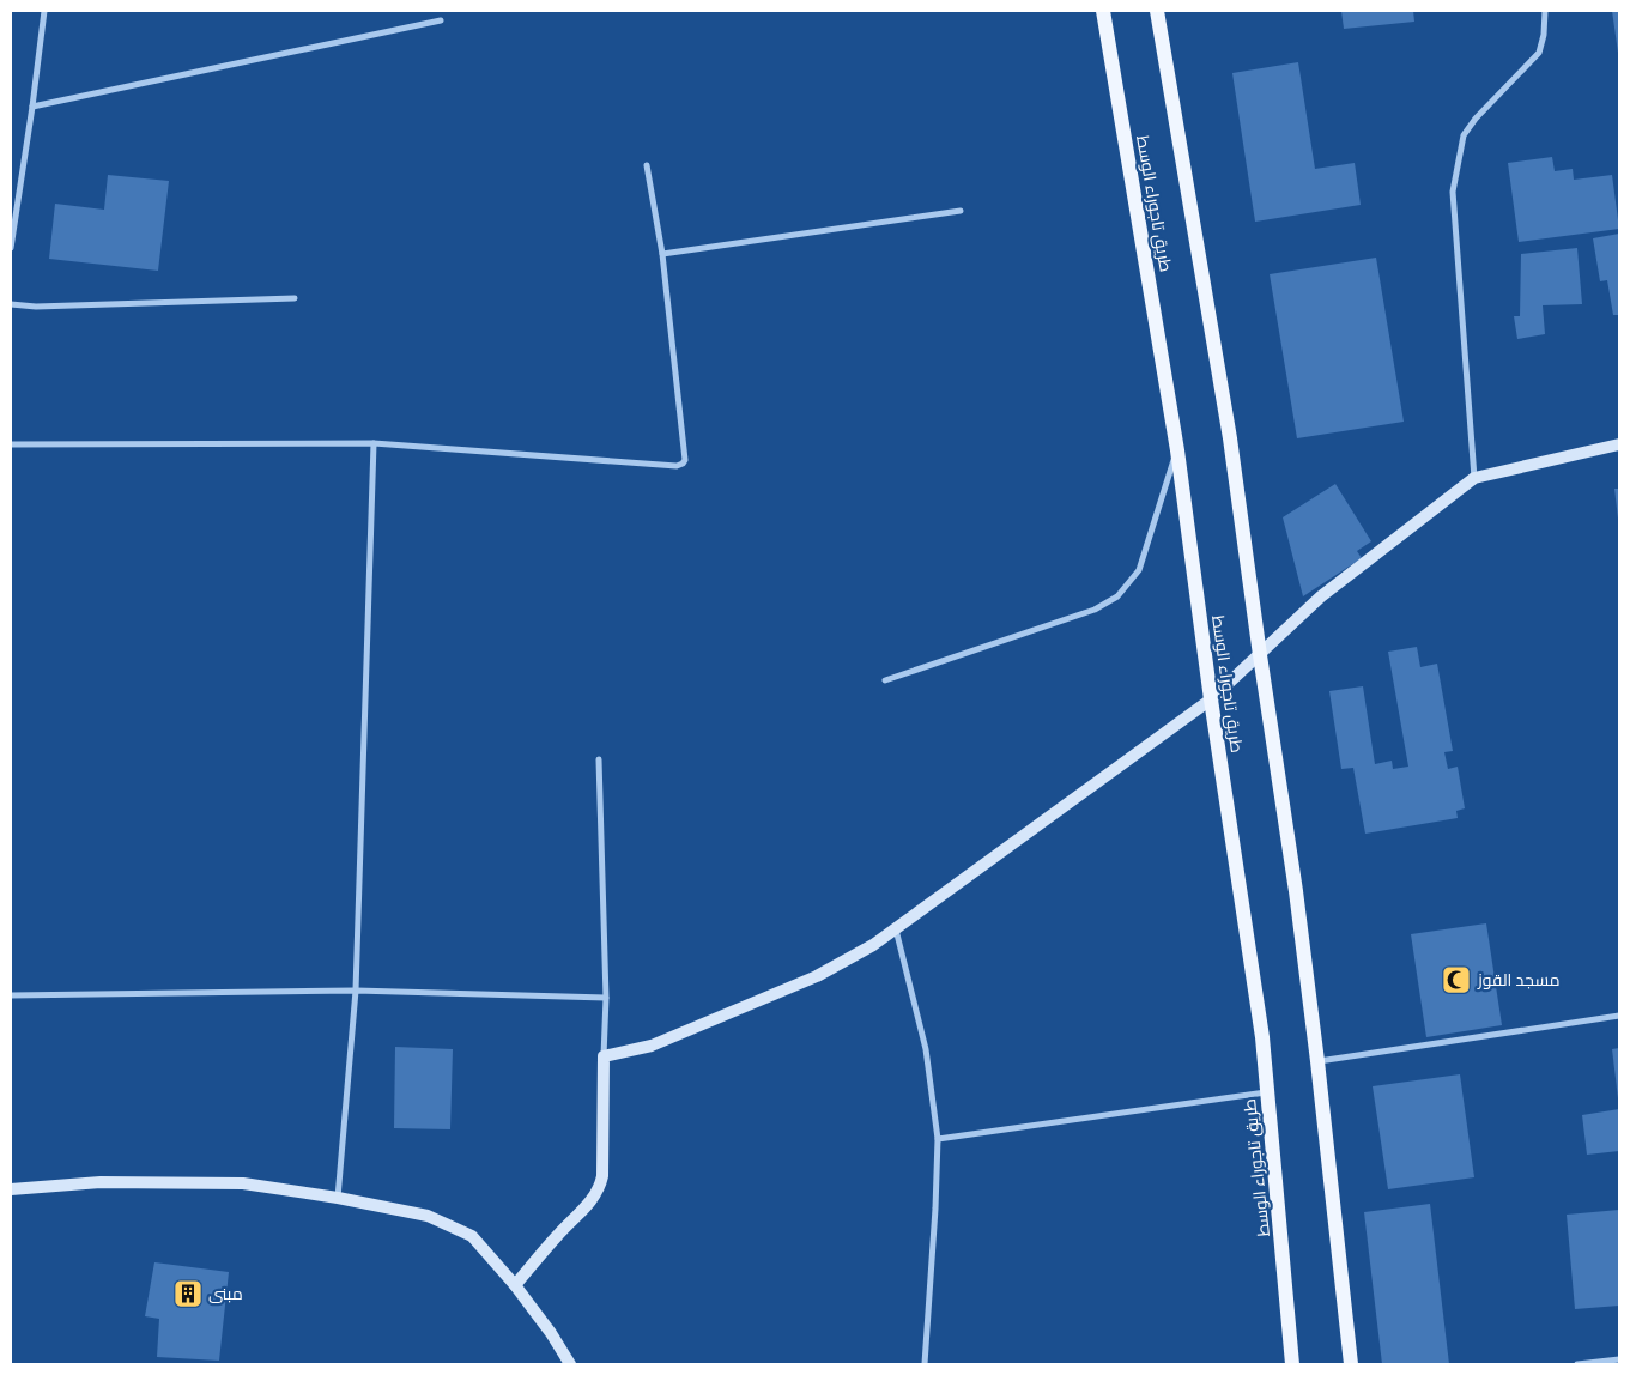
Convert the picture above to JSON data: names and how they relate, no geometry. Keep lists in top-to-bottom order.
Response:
{
  "streets": {
    "main road": ["طريق تاجوراء الوسط"]
  },
  "places": {
    "mosque": ["مسجد القوز"],
    "building": ["مبنى"]
  }
}
